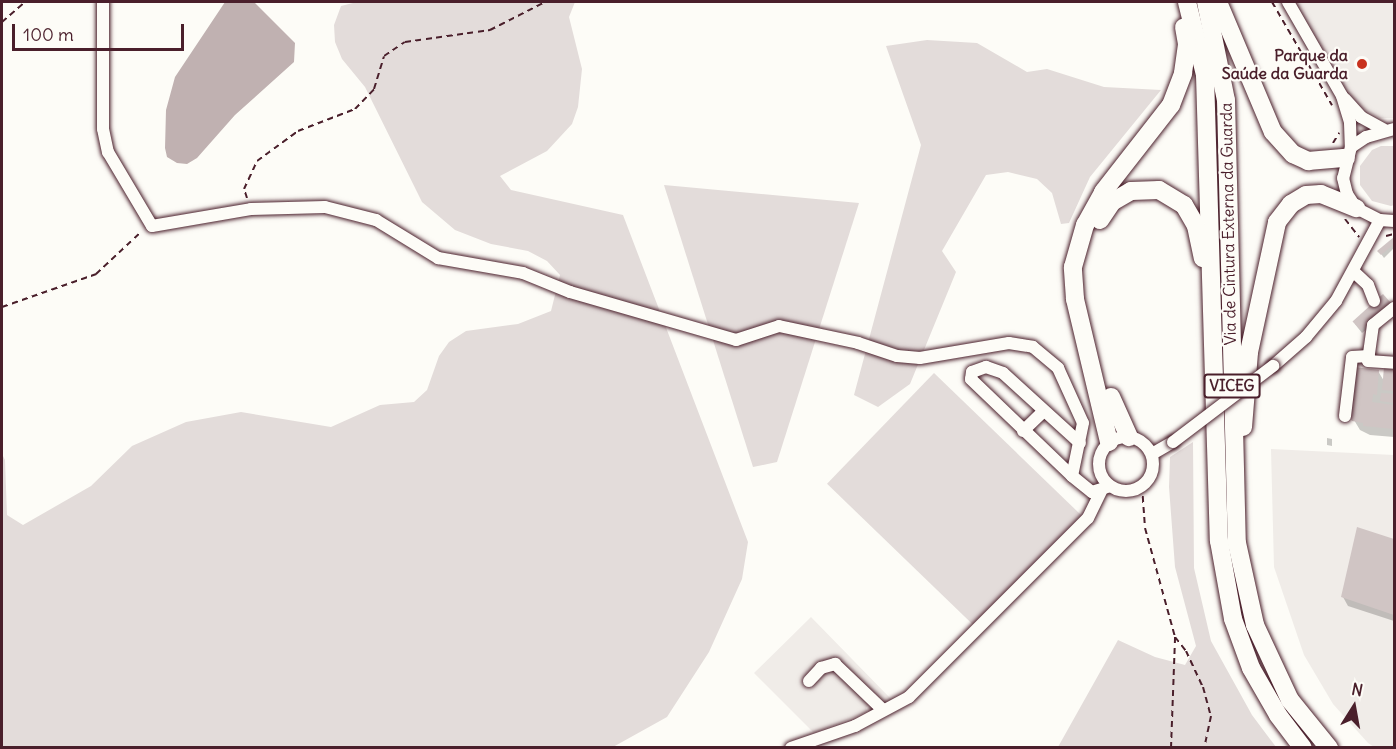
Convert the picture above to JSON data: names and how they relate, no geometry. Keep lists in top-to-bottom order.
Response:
{
  "streets": {
    "highway": ["Via de Cintura Externa da Guarda", "VICEG"]
  },
  "places": ["Parque da Saúde da Guarda"],
  "scale_bar": "100 m",
  "north": "top"
}
